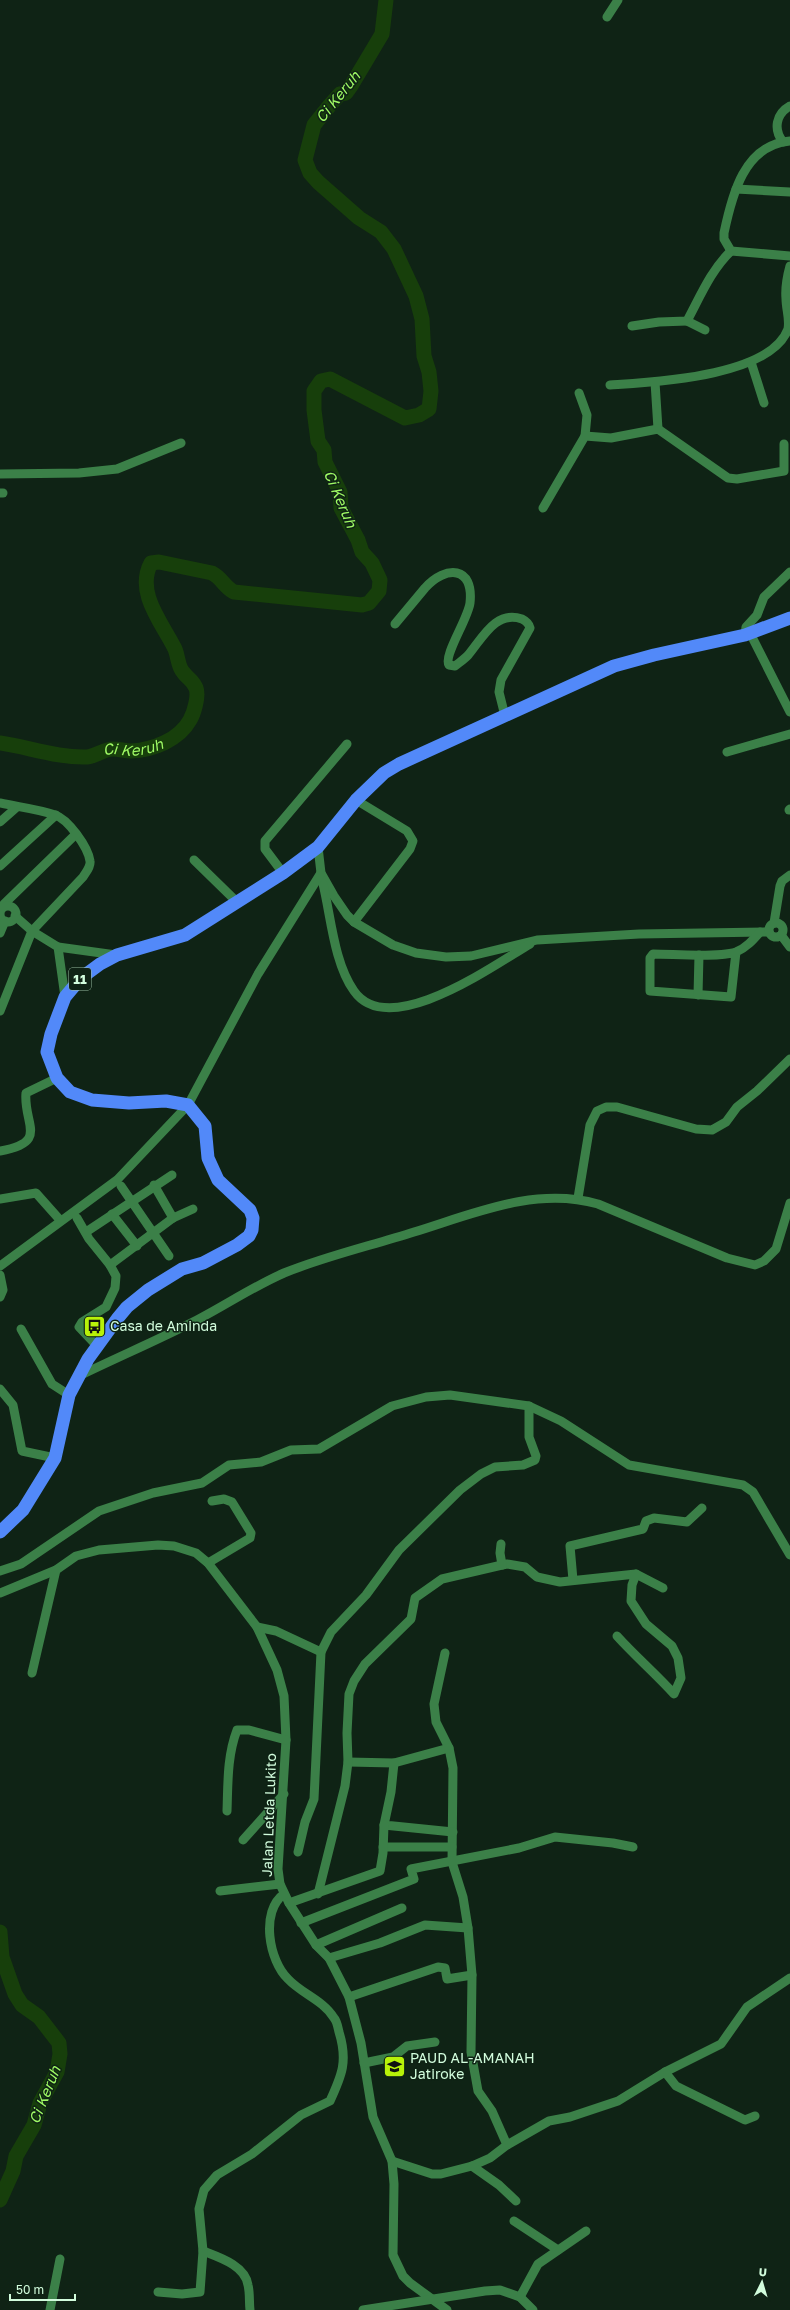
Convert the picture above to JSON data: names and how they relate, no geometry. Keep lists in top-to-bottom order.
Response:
{
  "streets": {
    "highway": ["11"],
    "street": ["Jalan Letda Lukito"]
  },
  "water": ["Ci Keruh"],
  "places": {
    "bus stop": ["Casa de Aminda"],
    "school or university": ["PAUD AL-AMANAH Jatiroke"]
  },
  "scale_bar": "50 m",
  "north": "top"
}
